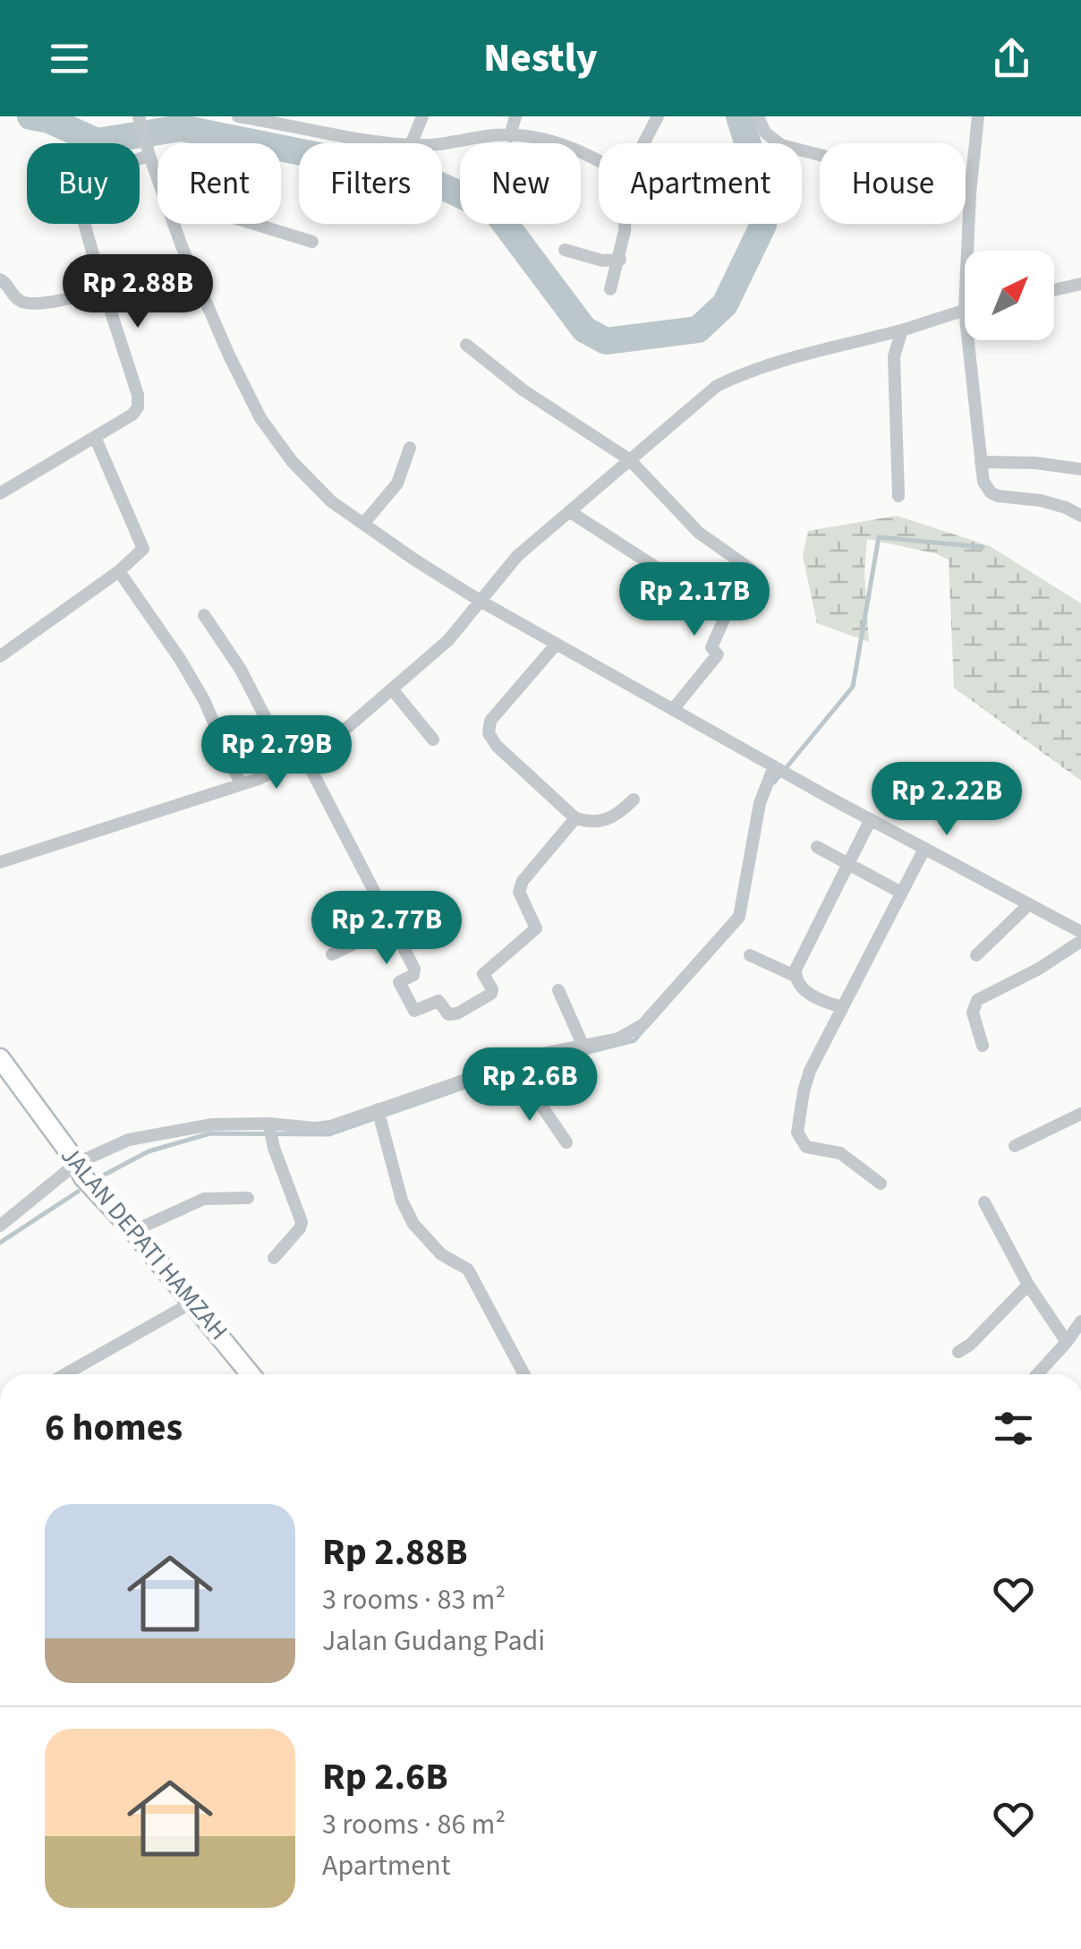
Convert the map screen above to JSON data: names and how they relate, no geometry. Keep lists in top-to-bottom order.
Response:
{
  "streets": {
    "main road": ["JALAN DEPATI HAMZAH"]
  },
  "north": "top right",
  "page": {
    "header": "Nestly",
    "chip": [
      "Buy",
      "Rent",
      "Filters",
      "New",
      "Apartment",
      "House"
    ],
    "price": [
      "Rp 2.88B",
      "Rp 2.17B",
      "Rp 2.79B",
      "Rp 2.22B",
      "Rp 2.77B",
      "Rp 2.6B"
    ],
    "heading": "6 homes",
    "list": [
      {
        "name": "Rp 2.88B",
        "note": "3 rooms · 83 m² · Jalan Gudang Padi"
      },
      {
        "name": "Rp 2.6B",
        "note": "3 rooms · 86 m² · Apartment"
      }
    ]
  }
}
